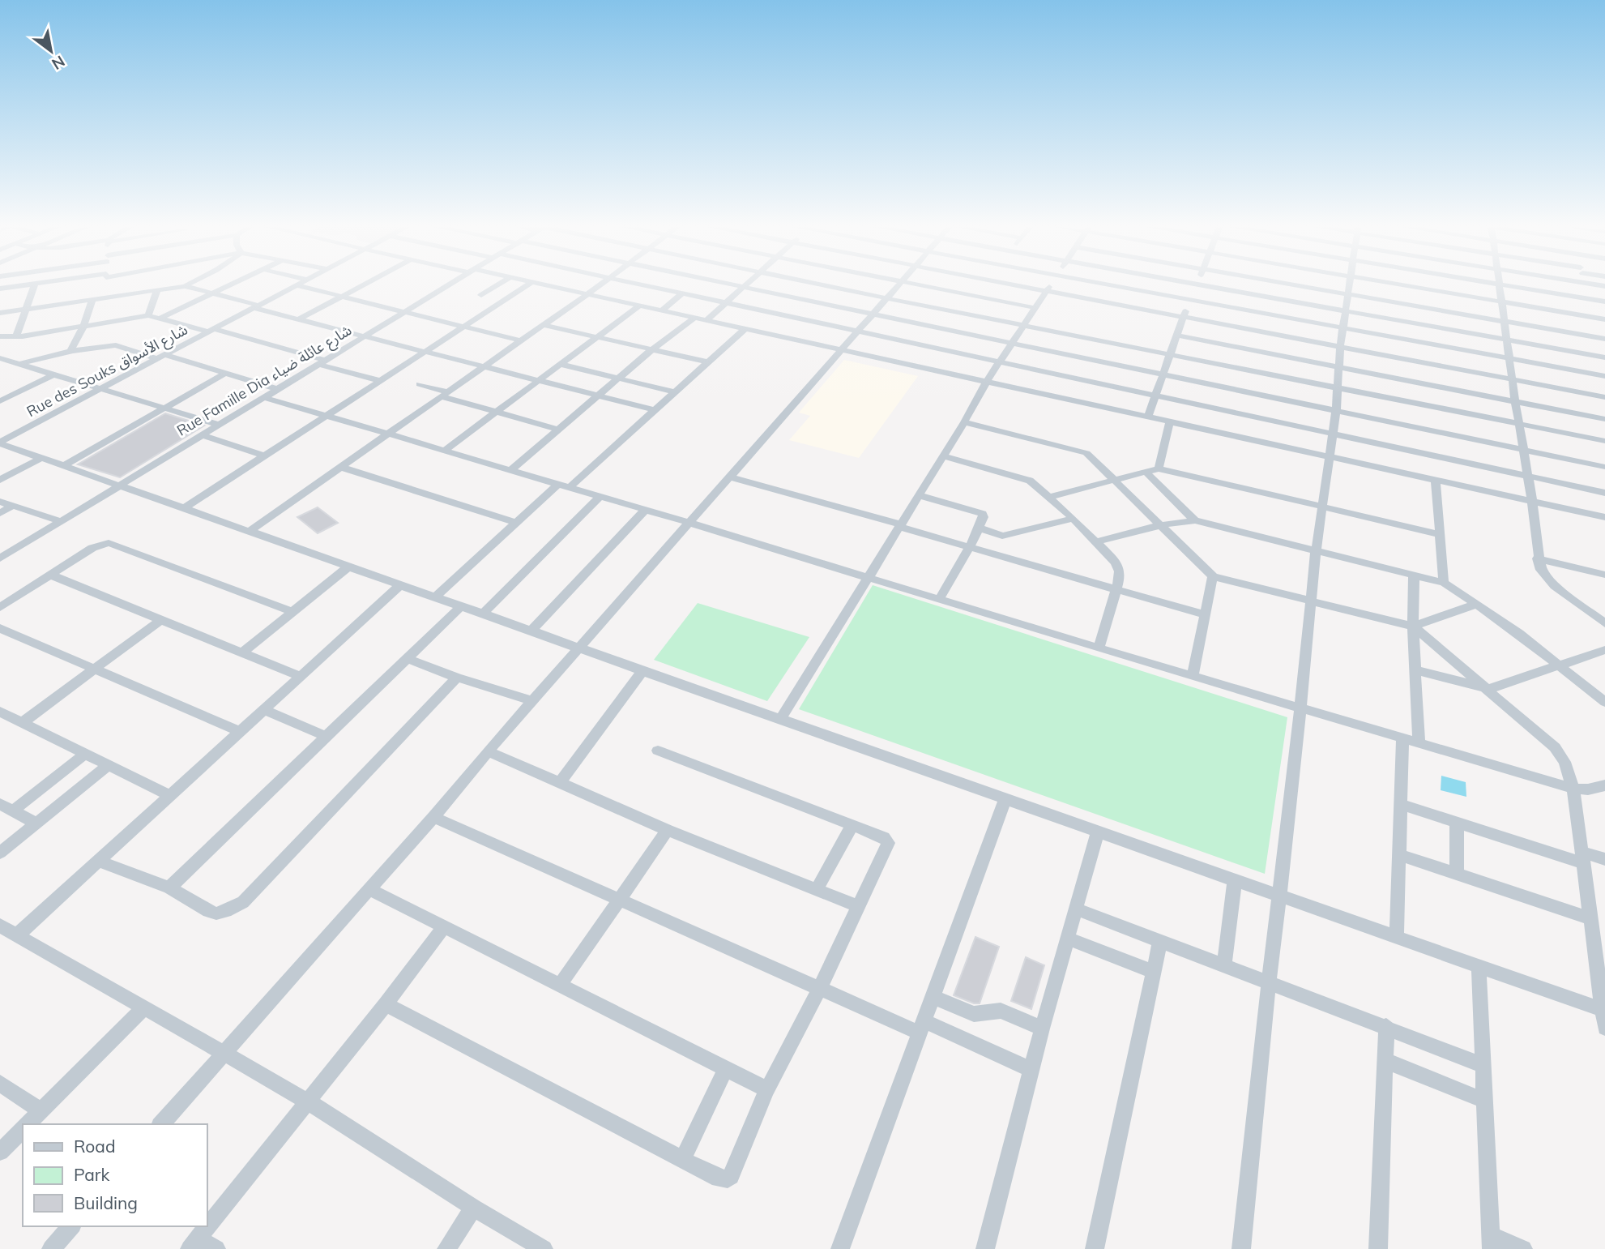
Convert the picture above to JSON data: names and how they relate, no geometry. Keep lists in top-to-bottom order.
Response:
{
  "streets": {
    "street": ["Rue des Souks شارع الأسواق", "Rue Famille Dia شارع عائلة ضياء"]
  },
  "legend": ["Road", "Park", "Building"],
  "north": "bottom right"
}
